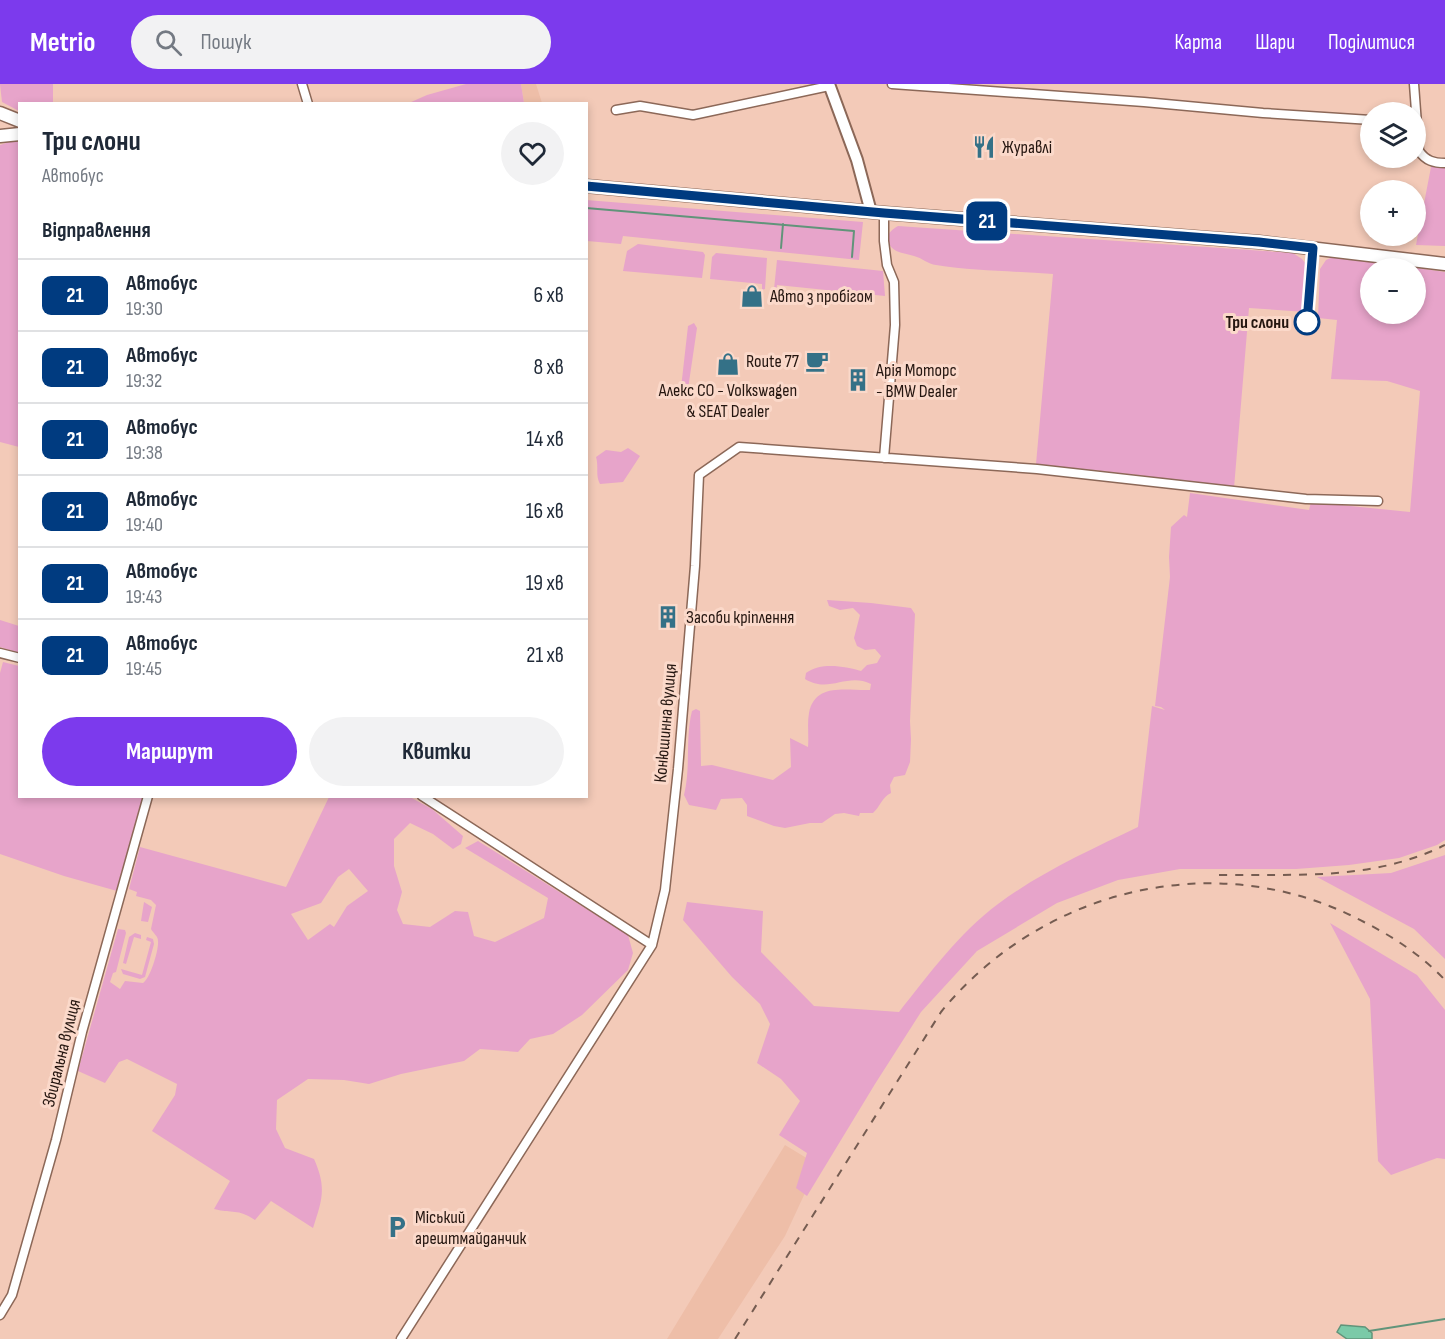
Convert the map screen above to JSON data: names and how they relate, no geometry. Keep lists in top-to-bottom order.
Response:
{
  "streets": {
    "street": ["Конюшинна вулиця", "Збиральна вулиця"]
  },
  "places": {
    "restaurant": ["Журавлі"],
    "shop": ["Авто з пробігом", "Алекс CO - Volkswagen & SEAT Dealer"],
    "other": ["Три слони"],
    "cafe": ["Route 77"],
    "building": ["Арія Моторс - BMW Dealer", "Засоби кріплення"],
    "parking": ["Міський арештмайданчик"]
  },
  "lines": ["bus line 21"],
  "page": {
    "header": "Metrio",
    "search": "Пошук",
    "nav": ["Карта", "Шари", "Поділитися"],
    "on_map": "21",
    "map_buttons": ["+", "−"],
    "heading": [
      ["Три слони", "Автобус"],
      "Відправлення"
    ],
    "list": [
      {
        "mark": "21",
        "name": "Автобус",
        "note": "19:30",
        "value": "6 хв"
      },
      {
        "mark": "21",
        "name": "Автобус",
        "note": "19:32",
        "value": "8 хв"
      },
      {
        "mark": "21",
        "name": "Автобус",
        "note": "19:38",
        "value": "14 хв"
      },
      {
        "mark": "21",
        "name": "Автобус",
        "note": "19:40",
        "value": "16 хв"
      },
      {
        "mark": "21",
        "name": "Автобус",
        "note": "19:43",
        "value": "19 хв"
      },
      {
        "mark": "21",
        "name": "Автобус",
        "note": "19:45",
        "value": "21 хв"
      }
    ],
    "buttons": ["Маршрут", "Квитки"]
  }
}
